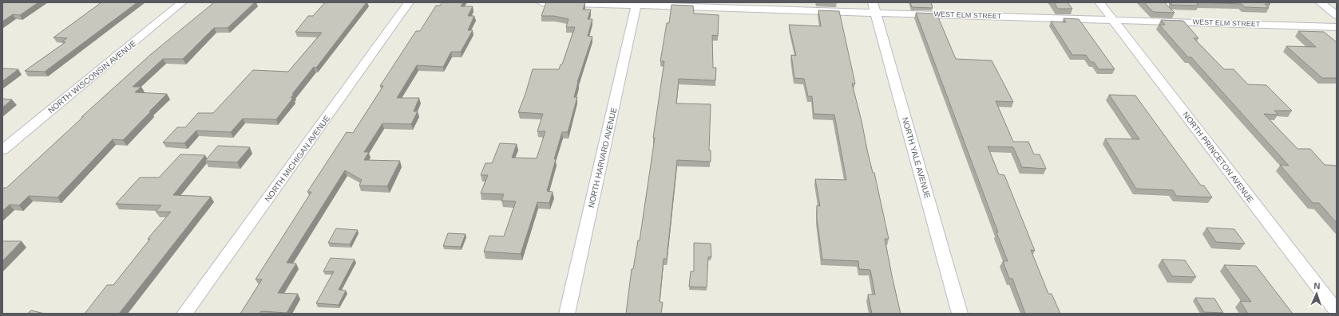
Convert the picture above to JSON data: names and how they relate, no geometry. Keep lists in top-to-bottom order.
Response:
{
  "streets": {
    "street": [
      "WEST ELM STREET",
      "NORTH WISCONSIN AVENUE",
      "NORTH PRINCETON AVENUE",
      "NORTH HARVARD AVENUE",
      "NORTH YALE AVENUE",
      "NORTH MICHIGAN AVENUE"
    ]
  },
  "crossings": [
    ["WEST ELM STREET", "NORTH PRINCETON AVENUE"],
    ["WEST ELM STREET", "NORTH HARVARD AVENUE"],
    ["WEST ELM STREET", "NORTH YALE AVENUE"]
  ],
  "north": "top"
}
